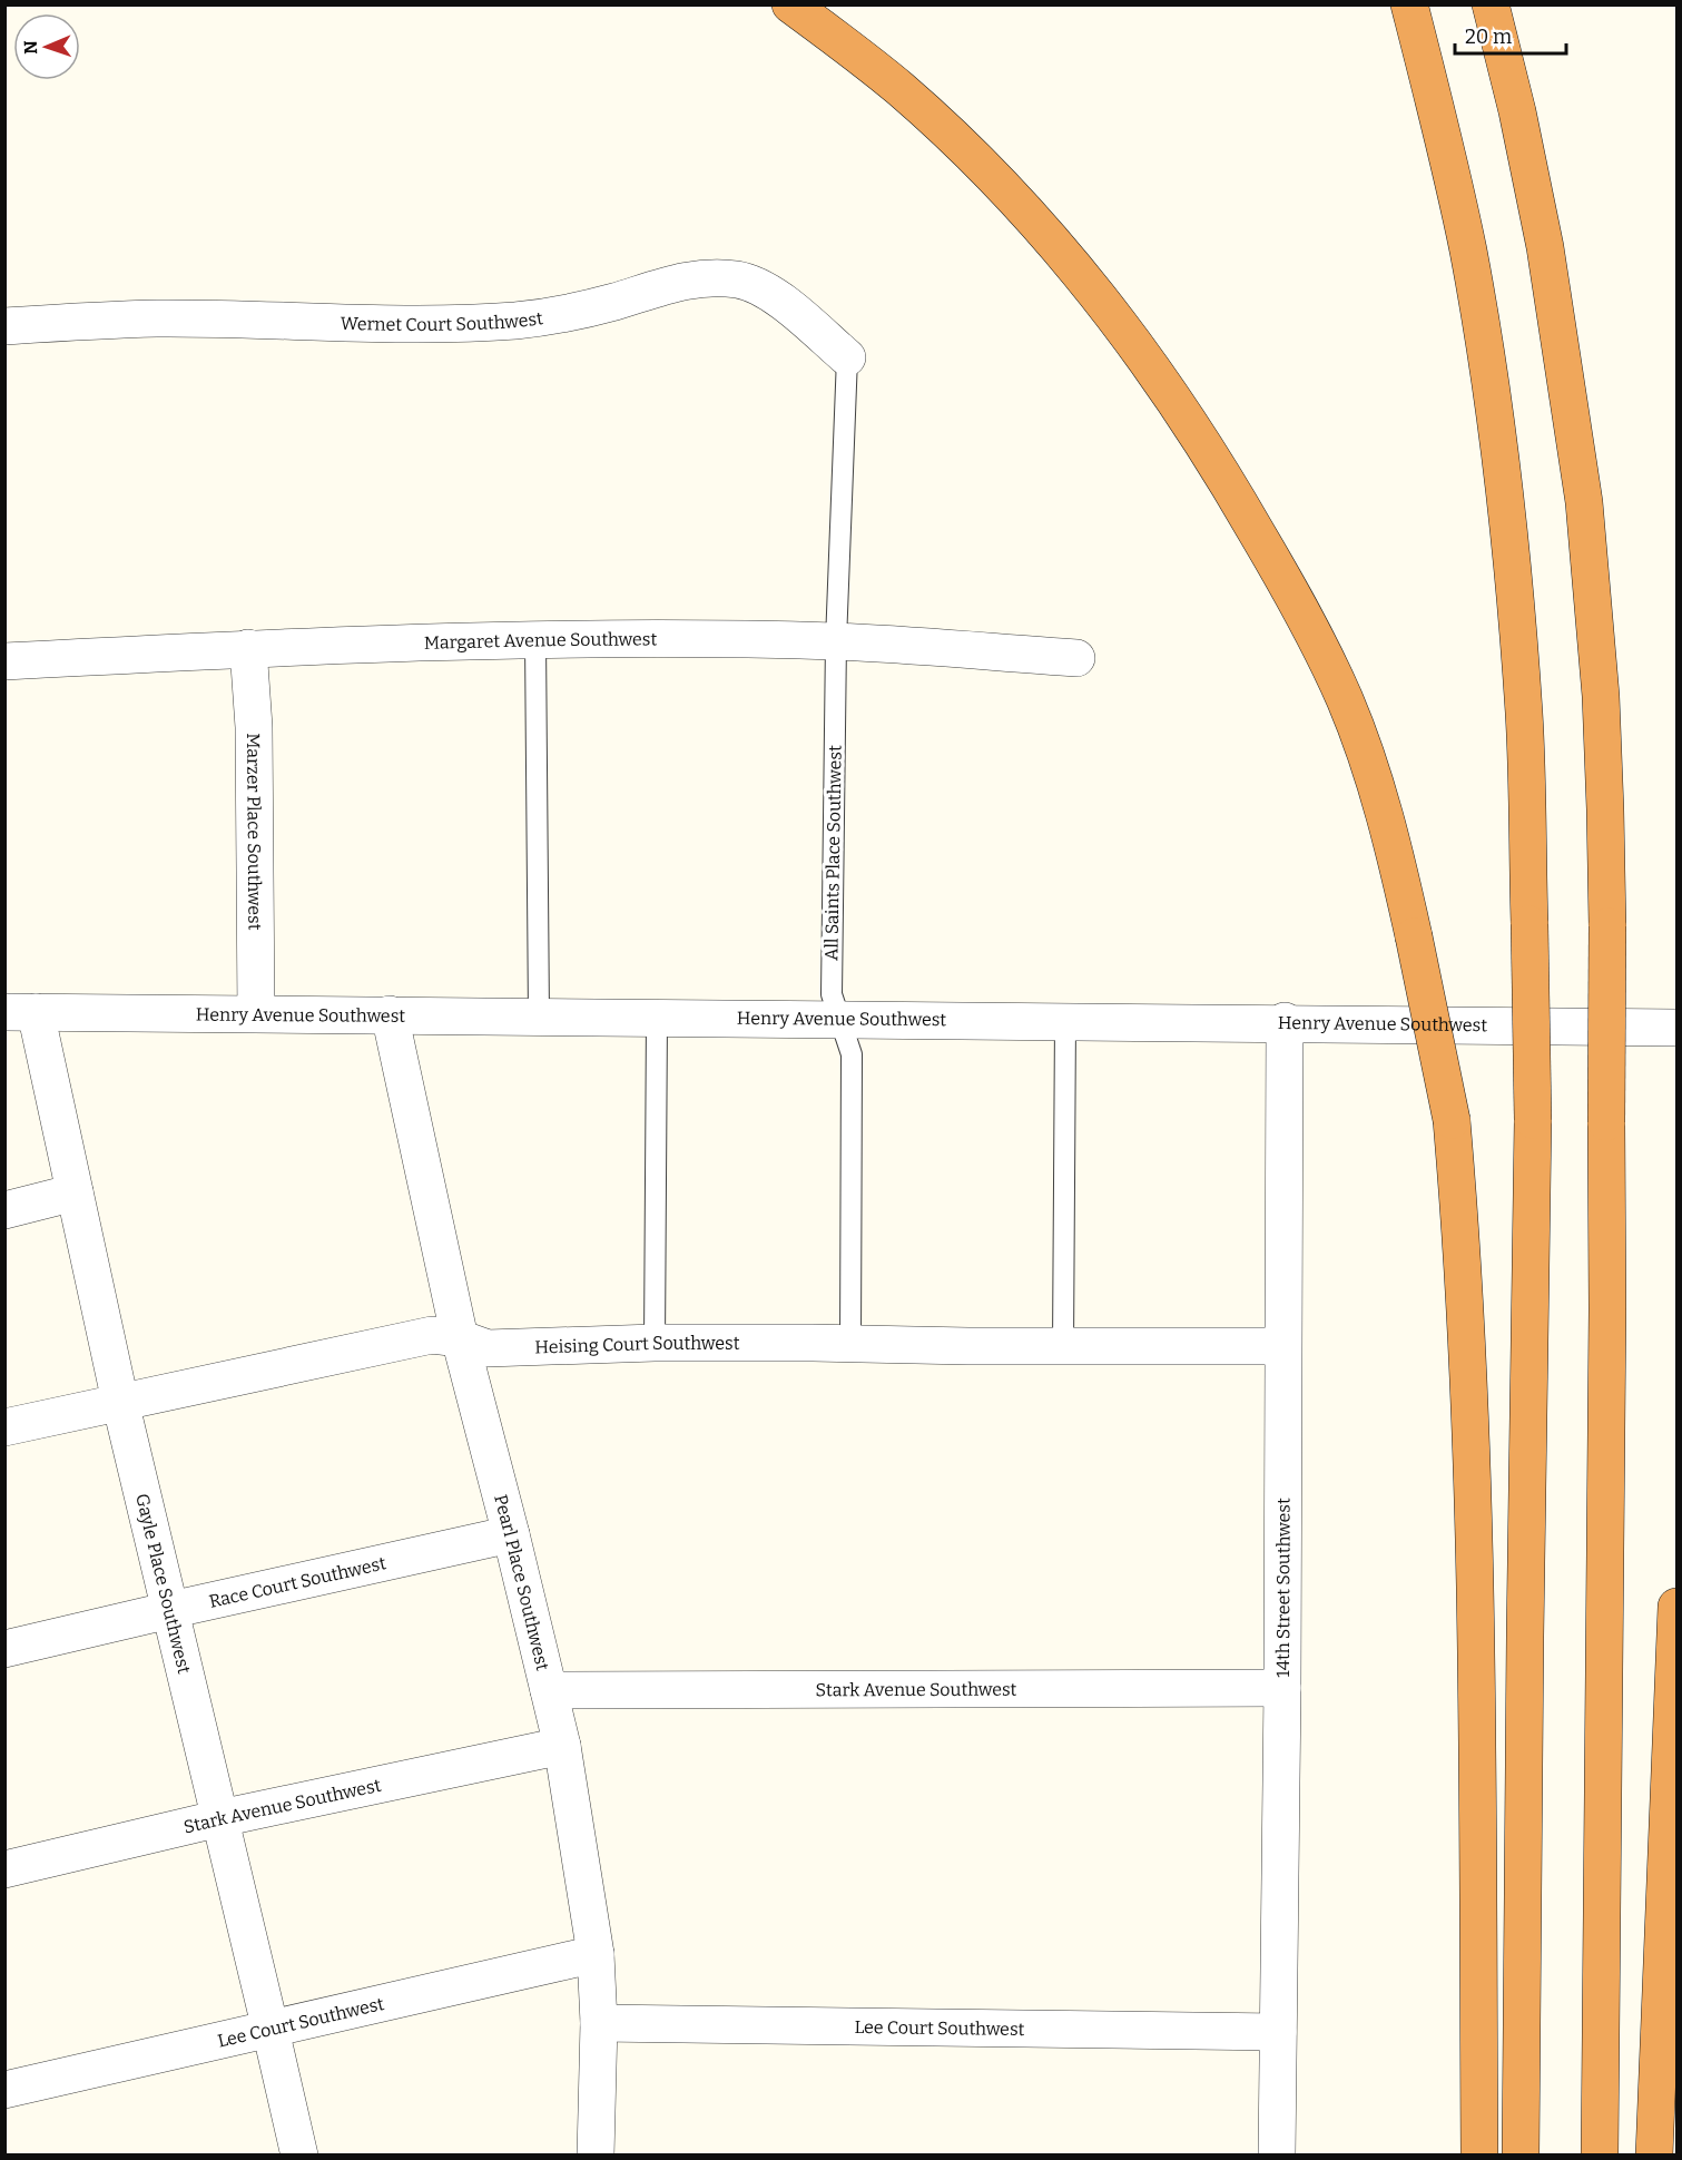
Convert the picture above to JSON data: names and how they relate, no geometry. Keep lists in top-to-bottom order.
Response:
{
  "streets": {
    "street": [
      "Wernet Court Southwest",
      "Margaret Avenue Southwest",
      "Marzer Place Southwest",
      "Henry Avenue Southwest",
      "Heising Court Southwest",
      "Pearl Place Southwest",
      "Race Court Southwest",
      "Gayle Place Southwest",
      "14th Street Southwest",
      "Stark Avenue Southwest",
      "Lee Court Southwest"
    ],
    "lane": ["All Saints Place Southwest"]
  },
  "crossings": [
    ["Wernet Court Southwest", "All Saints Place Southwest"],
    ["Margaret Avenue Southwest", "Marzer Place Southwest"],
    ["Margaret Avenue Southwest", "All Saints Place Southwest"],
    ["Marzer Place Southwest", "Henry Avenue Southwest"],
    ["All Saints Place Southwest", "Henry Avenue Southwest"],
    ["All Saints Place Southwest", "Heising Court Southwest"],
    ["Henry Avenue Southwest", "Pearl Place Southwest"],
    ["Henry Avenue Southwest", "Gayle Place Southwest"],
    ["Henry Avenue Southwest", "14th Street Southwest"],
    ["Heising Court Southwest", "Pearl Place Southwest"],
    ["Heising Court Southwest", "Gayle Place Southwest"],
    ["Heising Court Southwest", "14th Street Southwest"],
    ["Pearl Place Southwest", "Race Court Southwest"],
    ["Pearl Place Southwest", "Stark Avenue Southwest"],
    ["Pearl Place Southwest", "Lee Court Southwest"],
    ["Race Court Southwest", "Gayle Place Southwest"],
    ["Gayle Place Southwest", "Stark Avenue Southwest"],
    ["Gayle Place Southwest", "Lee Court Southwest"],
    ["14th Street Southwest", "Stark Avenue Southwest"],
    ["14th Street Southwest", "Lee Court Southwest"]
  ],
  "scale_bar": "20 m",
  "north": "left"
}
